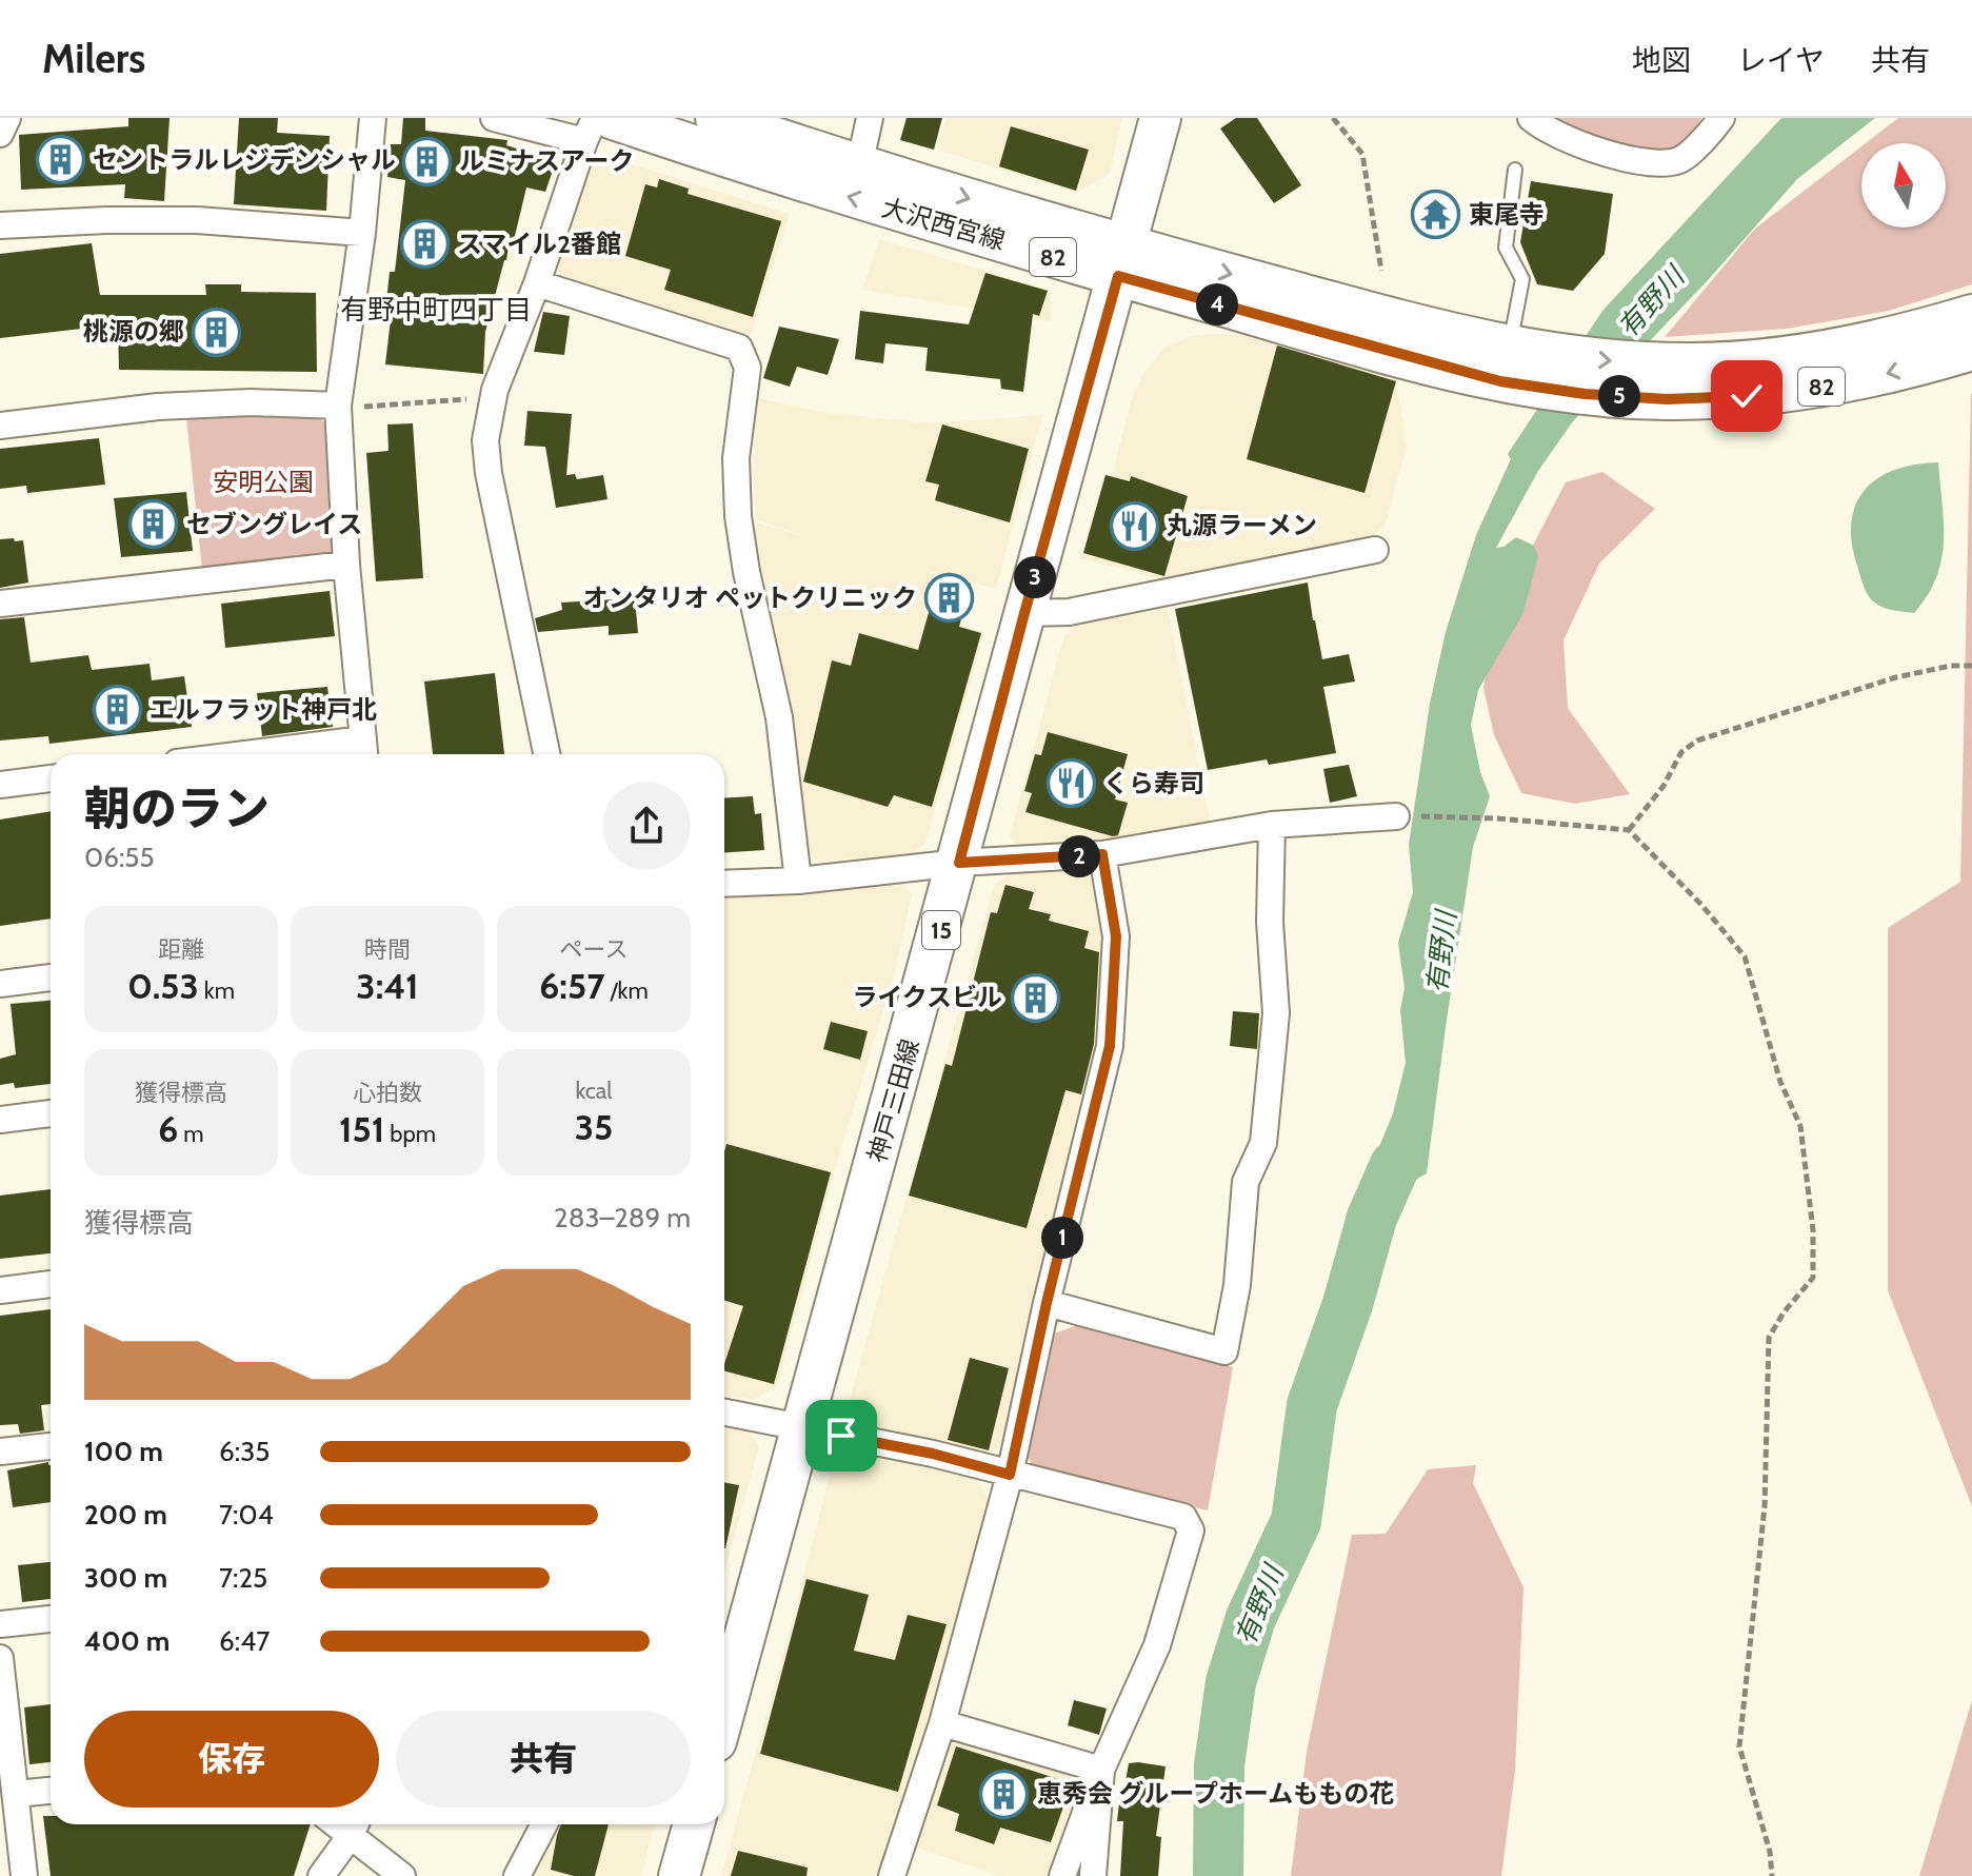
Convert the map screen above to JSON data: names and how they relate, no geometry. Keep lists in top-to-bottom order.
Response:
{
  "streets": {
    "main road": [
      "大沢西宮線",
      "82",
      "15",
      "神戸三田線"
    ]
  },
  "crossings": [
    ["大沢西宮線", "神戸三田線"]
  ],
  "districts": ["有野中町四丁目"],
  "water": ["有野川"],
  "parks": ["安明公園"],
  "places": {
    "building": [
      "セントラルレジデンシャル",
      "ルミナスアーク",
      "スマイル2番館",
      "桃源の郷",
      "セブングレイス",
      "オンタリオ ペットクリニック",
      "エルフラット神戸北",
      "ライクスビル",
      "恵秀会 グループホームももの花"
    ],
    "temple": ["東尾寺"],
    "restaurant": ["丸源ラーメン", "くら寿司"]
  },
  "north": "top",
  "page": {
    "header": "Milers",
    "nav": ["地図", "レイヤ", "共有"],
    "pins": [
      "4",
      "5",
      "3",
      "2",
      "1"
    ],
    "heading": ["朝のラン", "06:55"],
    "stats": [
      ["距離", "0.53 km"],
      ["時間", "3:41"],
      ["ペース", "6:57 /km"],
      ["獲得標高", "6 m"],
      ["心拍数", "151 bpm"],
      ["kcal", "35"]
    ],
    "chart": ["獲得標高", "283–289 m"],
    "list": [
      {
        "name": "100 m",
        "note": "6:35"
      },
      {
        "name": "200 m",
        "note": "7:04"
      },
      {
        "name": "300 m",
        "note": "7:25"
      },
      {
        "name": "400 m",
        "note": "6:47"
      }
    ],
    "buttons": ["保存", "共有"]
  }
}
